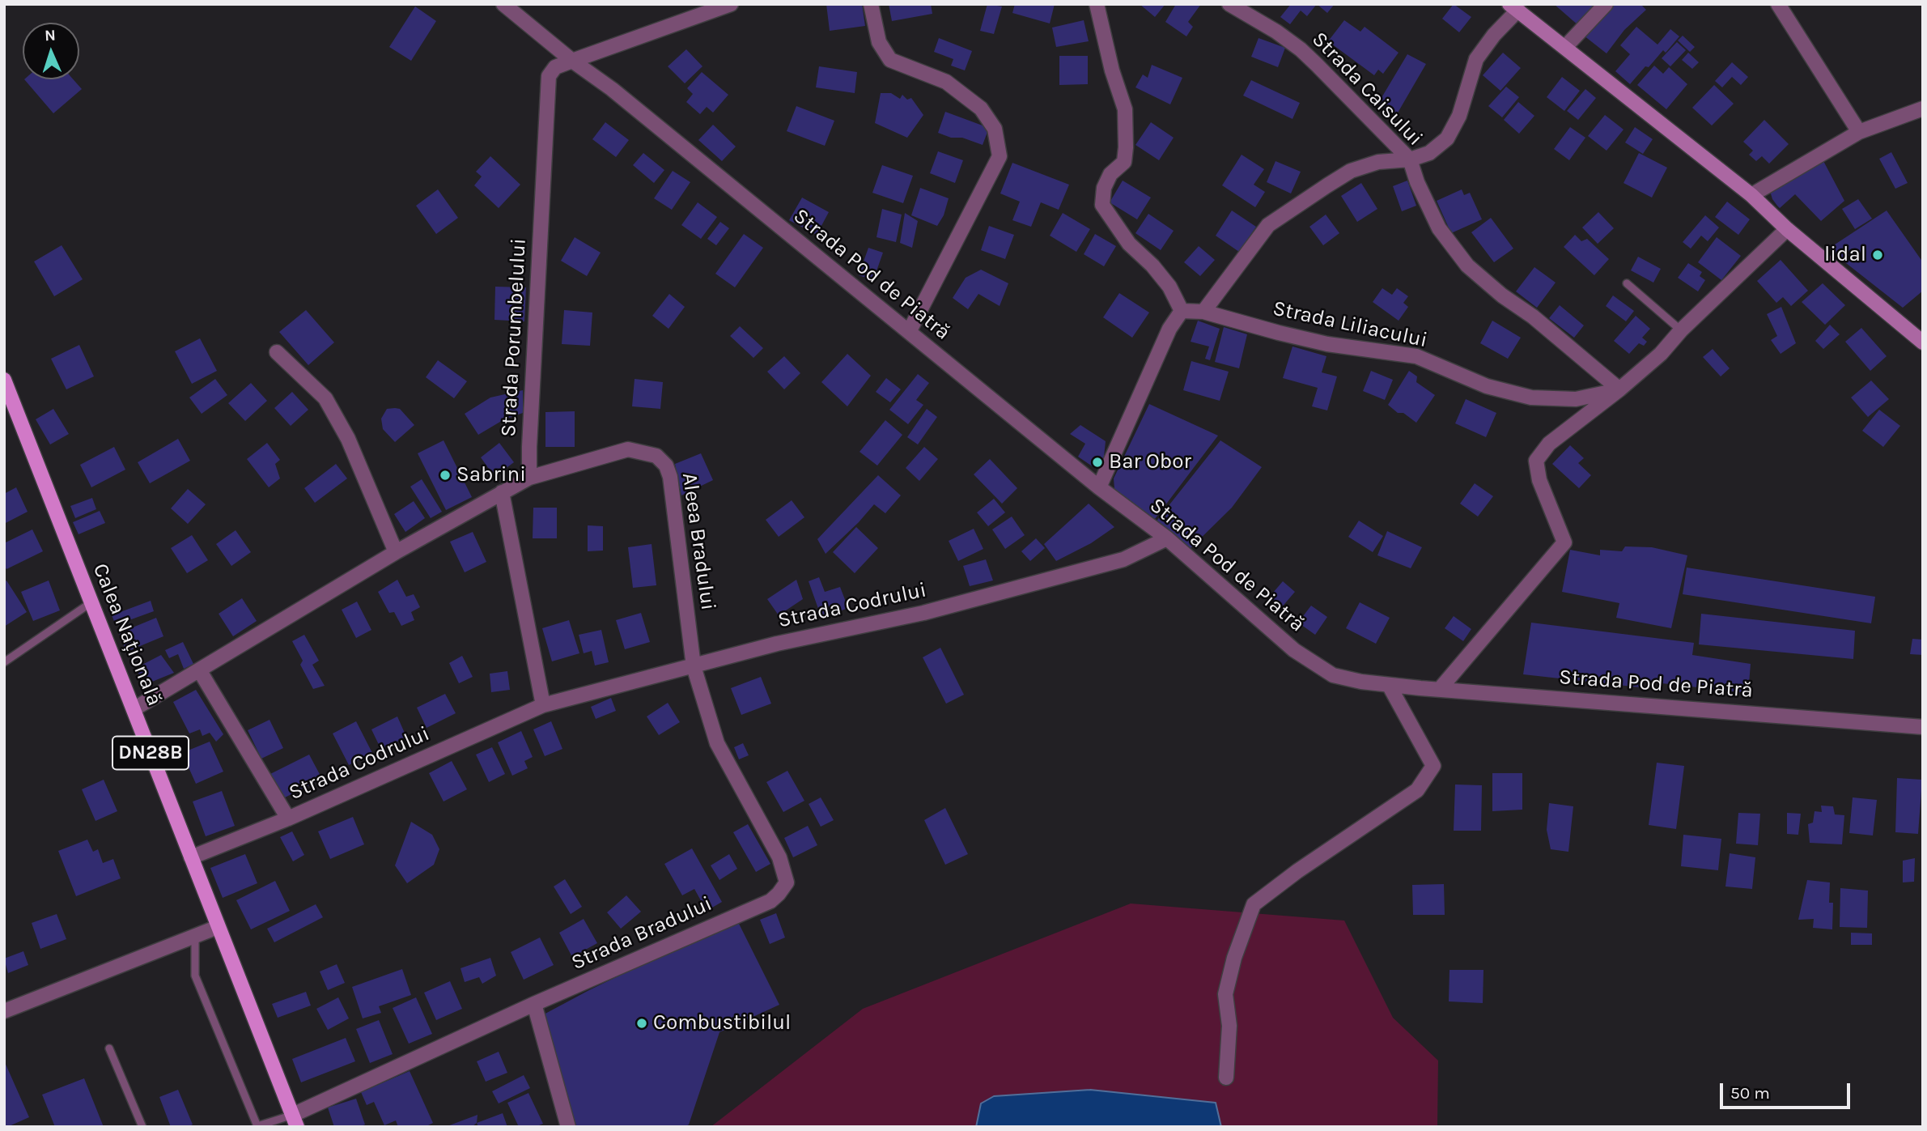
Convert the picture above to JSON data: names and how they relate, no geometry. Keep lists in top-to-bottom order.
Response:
{
  "streets": {
    "main road": ["Calea Națională", "DN28B"],
    "street": [
      "Strada Caisului",
      "Strada Pod de Piatră",
      "Strada Liliacului",
      "Strada Porumbelului",
      "Aleea Bradului",
      "Strada Codrului",
      "Strada Bradului"
    ]
  },
  "crossings": [
    ["Strada Caisului", "Strada Liliacului"],
    ["Strada Pod de Piatră", "Strada Liliacului"],
    ["Strada Pod de Piatră", "Strada Porumbelului"],
    ["Strada Pod de Piatră", "Strada Codrului"],
    ["Strada Porumbelului", "Aleea Bradului"],
    ["Aleea Bradului", "Strada Codrului"],
    ["Aleea Bradului", "Strada Bradului"],
    ["Strada Codrului", "Calea Națională"],
    ["Strada Codrului", "Strada Bradului"],
    ["Calea Națională", "Strada Bradului"]
  ],
  "places": [
    "lidal",
    "Bar Obor",
    "Sabrini",
    "Combustibilul"
  ],
  "scale_bar": "50 m",
  "north": "top"
}
